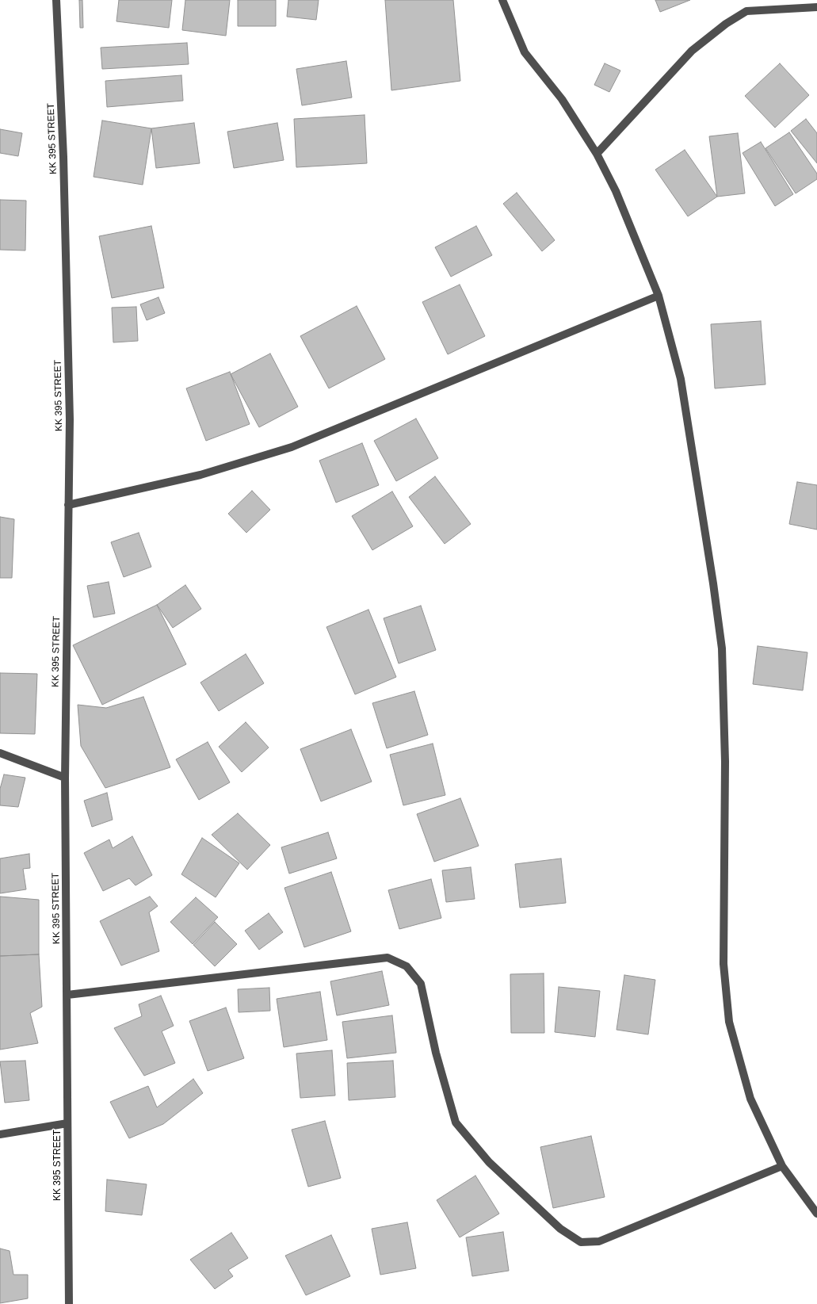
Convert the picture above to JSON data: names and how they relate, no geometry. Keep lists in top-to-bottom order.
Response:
{
  "streets": {
    "street": ["KK 395 STREET"]
  }
}
